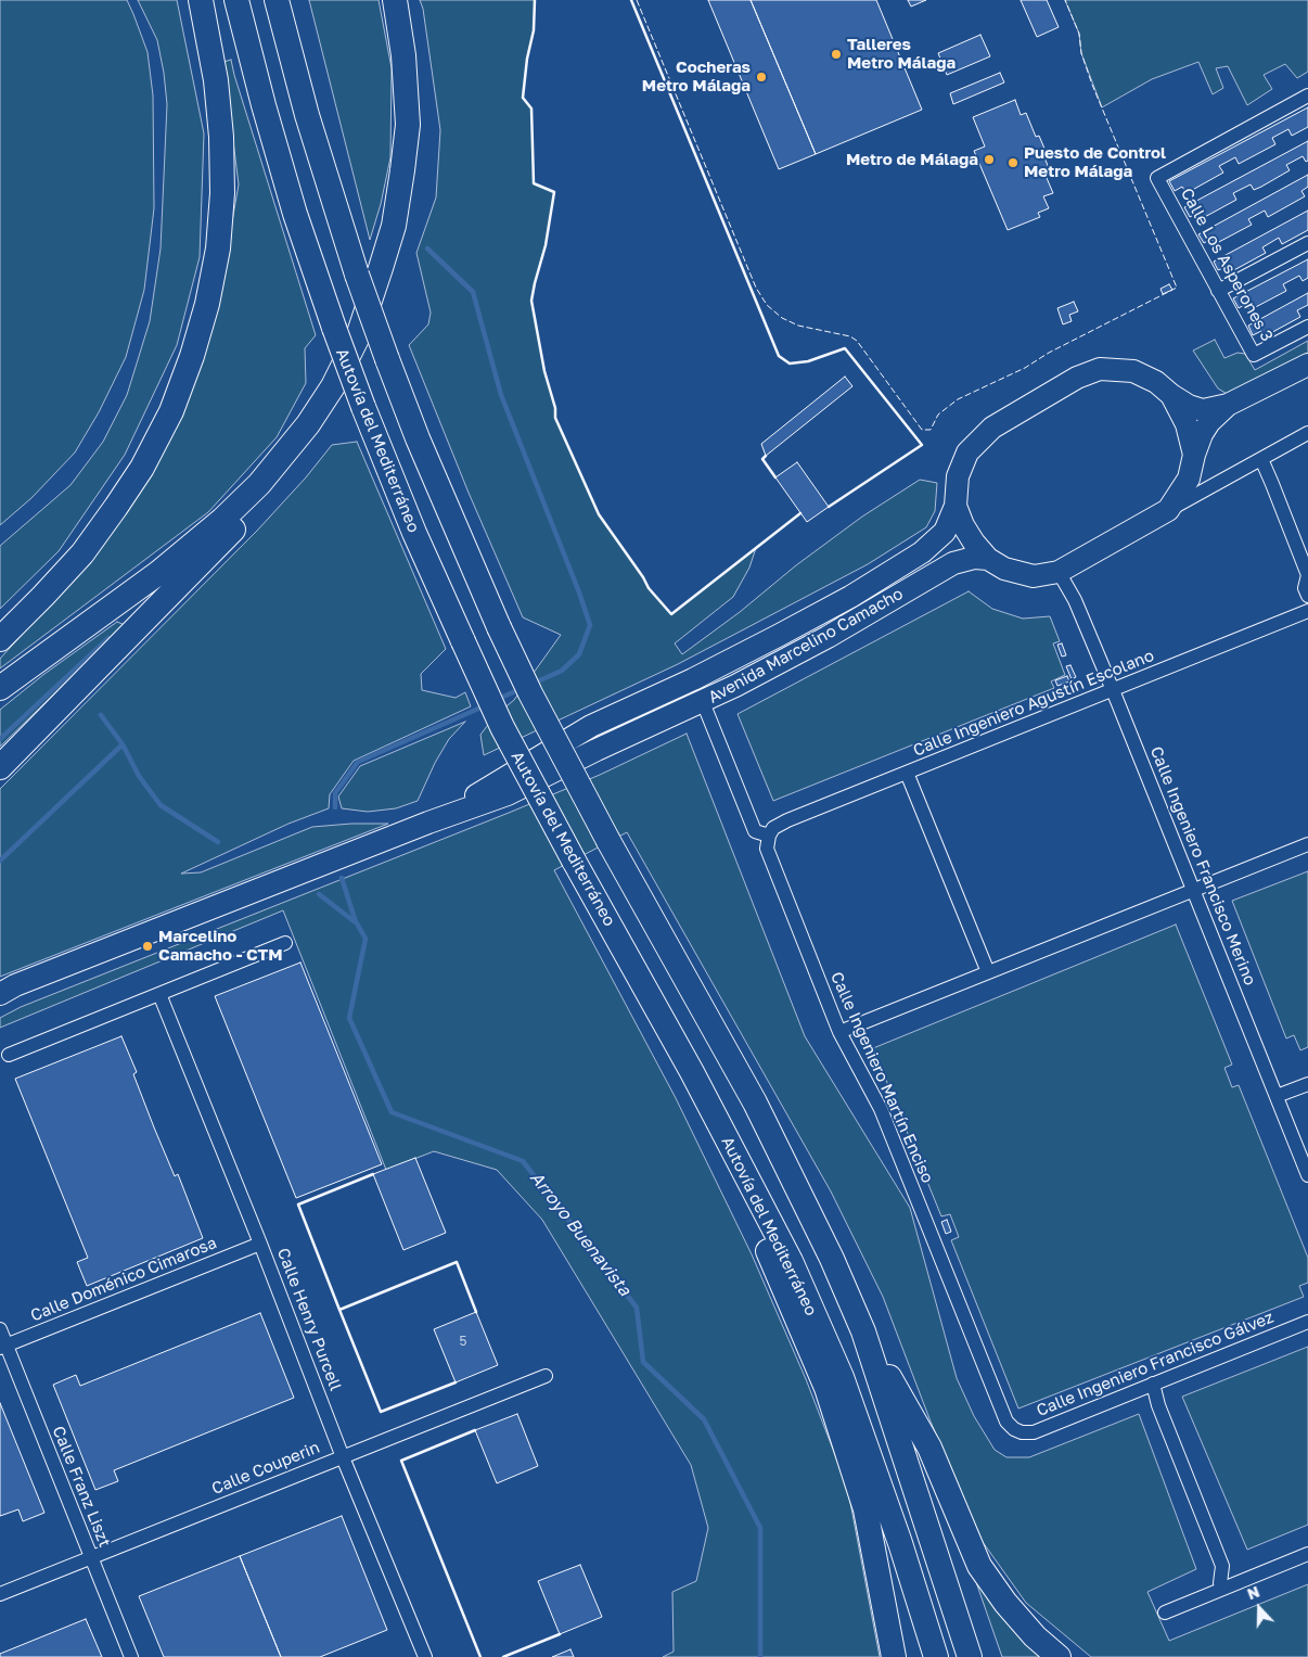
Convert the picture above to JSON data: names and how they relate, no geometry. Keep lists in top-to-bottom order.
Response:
{
  "streets": {
    "highway": ["Autovía del Mediterráneo"],
    "main road": ["Avenida Marcelino Camacho"],
    "street": [
      "Calle Los Asperones 3",
      "Calle Ingeniero Agustín Escolano",
      "Calle Ingeniero Francisco Merino",
      "Calle Ingeniero Martín Enciso",
      "Calle Doménico Cimarosa",
      "Calle Henry Purcell",
      "Calle Ingeniero Francisco Gálvez",
      "Calle Couperin",
      "Calle Franz Liszt"
    ]
  },
  "crossings": [
    ["Avenida Marcelino Camacho", "Calle Ingeniero Agustín Escolano"],
    ["Avenida Marcelino Camacho", "Calle Ingeniero Francisco Merino"],
    ["Avenida Marcelino Camacho", "Calle Ingeniero Martín Enciso"],
    ["Calle Ingeniero Agustín Escolano", "Calle Ingeniero Francisco Merino"],
    ["Calle Ingeniero Agustín Escolano", "Calle Ingeniero Martín Enciso"],
    ["Calle Ingeniero Martín Enciso", "Calle Ingeniero Francisco Gálvez"],
    ["Calle Doménico Cimarosa", "Calle Henry Purcell"],
    ["Calle Doménico Cimarosa", "Calle Franz Liszt"],
    ["Calle Henry Purcell", "Calle Couperin"],
    ["Calle Couperin", "Calle Franz Liszt"]
  ],
  "water": ["Arroyo Buenavista"],
  "places": [
    "Talleres Metro Málaga",
    "Cocheras Metro Málaga",
    "Metro de Málaga",
    "Puesto de Control Metro Málaga",
    "Marcelino Camacho - CTM"
  ],
  "house_numbers": ["5"],
  "north": "top"
}
